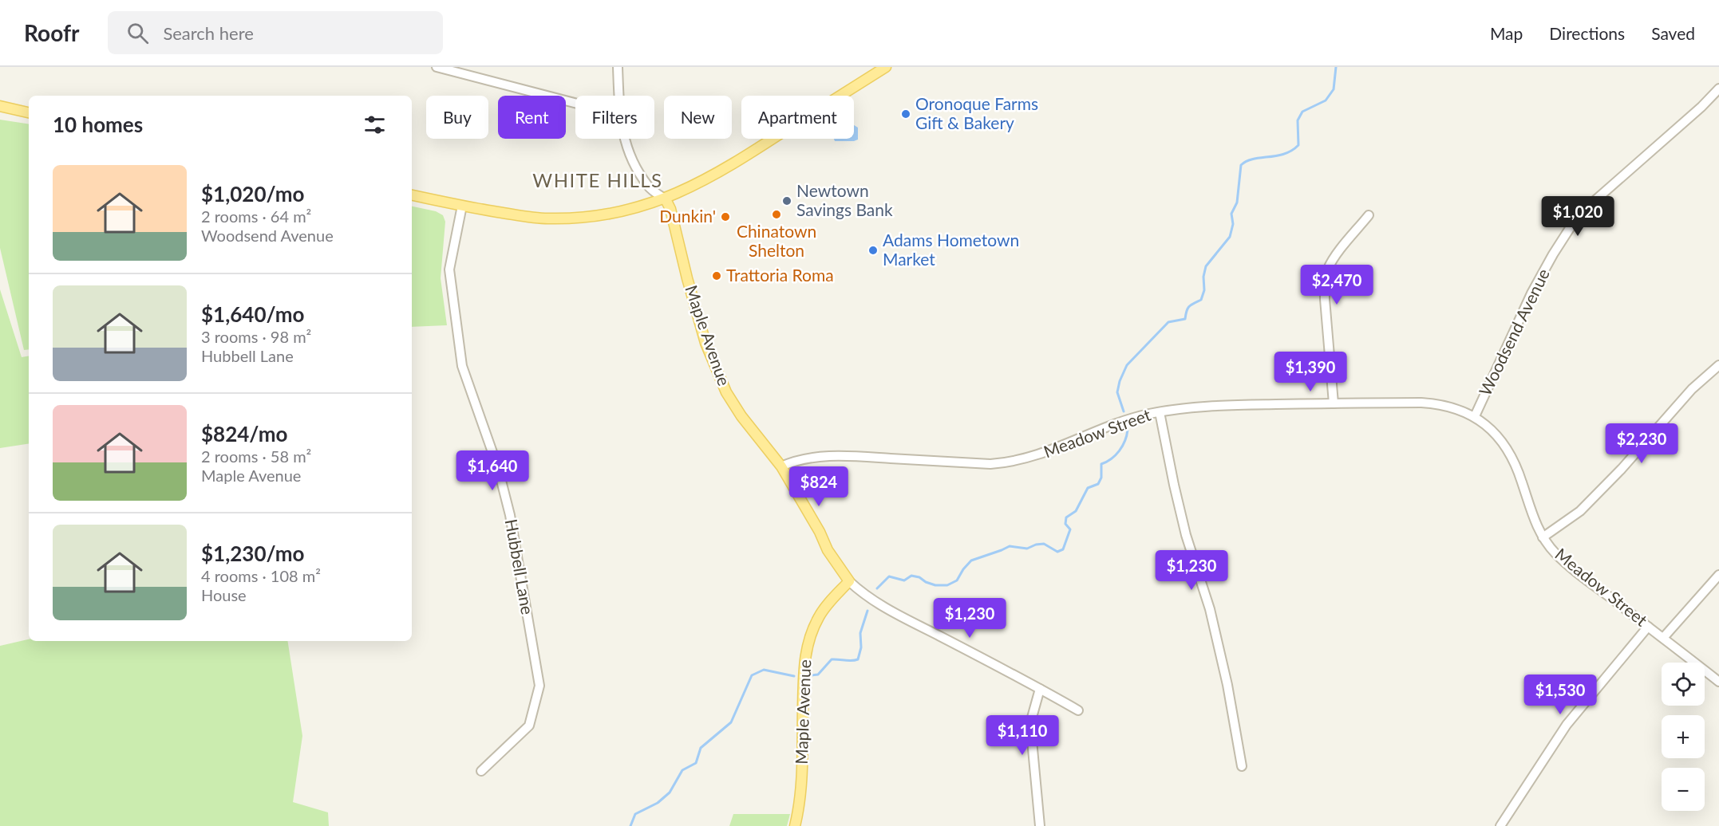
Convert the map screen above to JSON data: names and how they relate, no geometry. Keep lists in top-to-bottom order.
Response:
{
  "streets": {
    "main road": ["Maple Avenue"],
    "street": ["Woodsend Avenue", "Meadow Street", "Hubbell Lane"]
  },
  "crossings": [
    ["Woodsend Avenue", "Meadow Street"],
    ["Maple Avenue", "Meadow Street"]
  ],
  "districts": ["WHITE HILLS"],
  "places": [
    "Oronoque Farms Gift & Bakery",
    "Newtown Savings Bank",
    "Chinatown Shelton",
    "Dunkin'",
    "Adams Hometown Market",
    "Trattoria Roma"
  ],
  "page": {
    "header": "Roofr",
    "search": "Search here",
    "nav": ["Map", "Directions", "Saved"],
    "chip": [
      "Buy",
      "Rent",
      "Filters",
      "New",
      "Apartment"
    ],
    "heading": "10 homes",
    "list": [
      {
        "name": "$1,020/mo",
        "note": "2 rooms · 64 m² · Woodsend Avenue"
      },
      {
        "name": "$1,640/mo",
        "note": "3 rooms · 98 m² · Hubbell Lane"
      },
      {
        "name": "$824/mo",
        "note": "2 rooms · 58 m² · Maple Avenue"
      },
      {
        "name": "$1,230/mo",
        "note": "4 rooms · 108 m² · House"
      }
    ],
    "price": [
      "$1,020",
      "$2,470",
      "$1,390",
      "$2,230",
      "$1,640",
      "$824",
      "$1,230",
      "$1,230",
      "$1,530",
      "$1,110"
    ],
    "map_buttons": ["+", "−"]
  }
}
